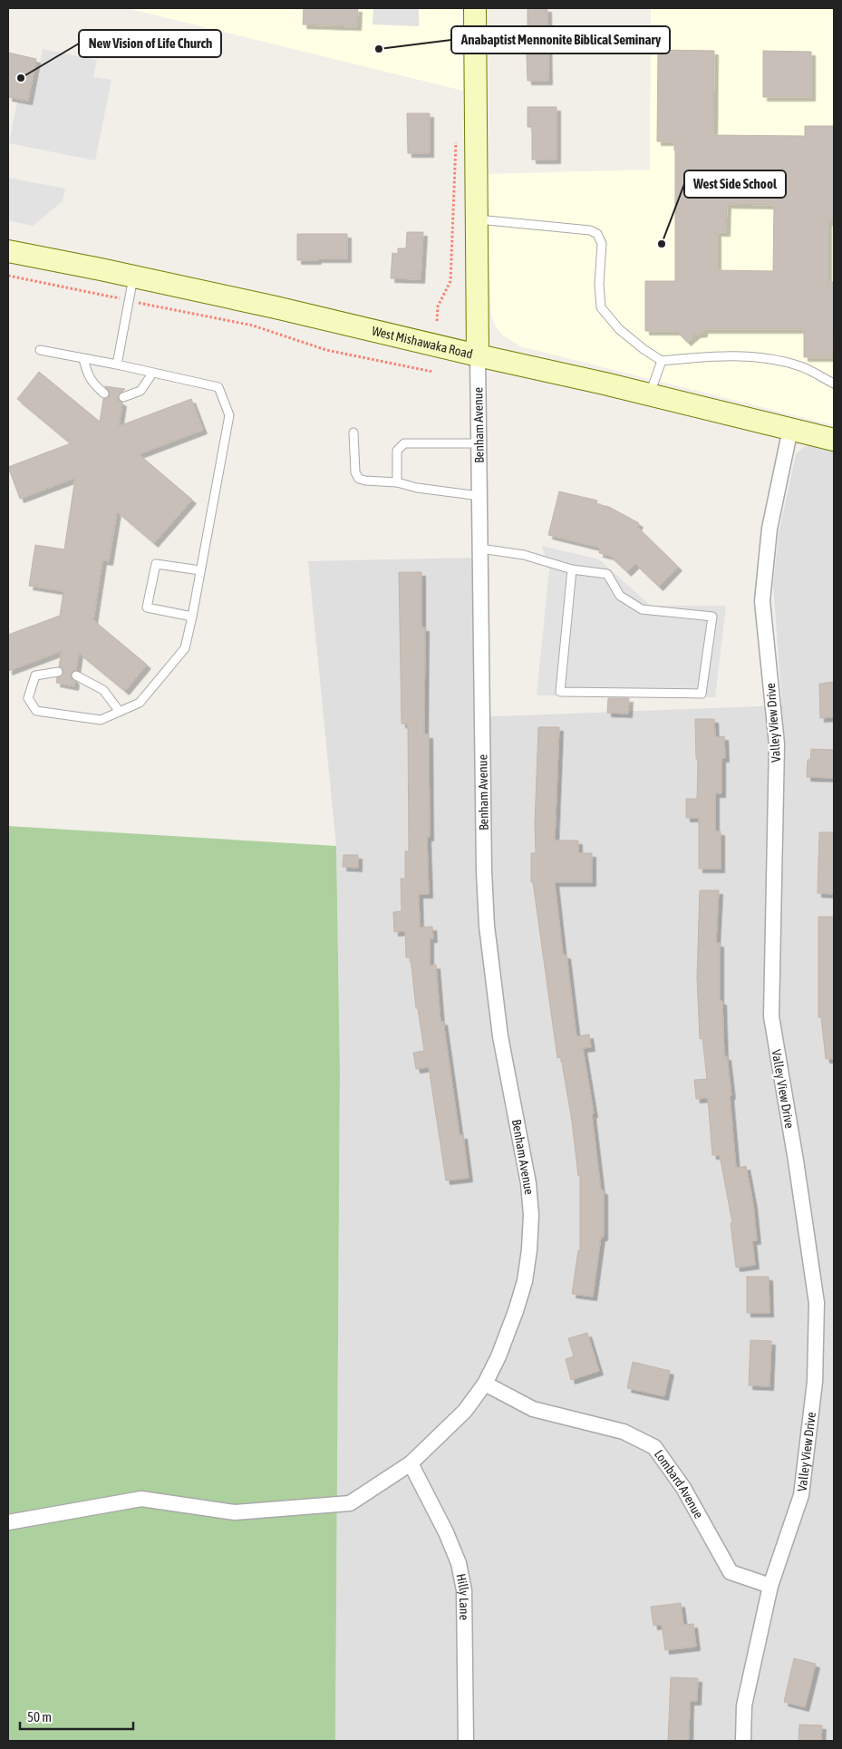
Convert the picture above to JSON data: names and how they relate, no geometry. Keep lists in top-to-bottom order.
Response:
{
  "streets": {
    "main road": ["West Mishawaka Road", "Benham Avenue"],
    "street": ["Valley View Drive", "Lombard Avenue", "Hilly Lane"]
  },
  "crossings": [
    ["West Mishawaka Road", "Benham Avenue"],
    ["West Mishawaka Road", "Valley View Drive"],
    ["Benham Avenue", "Lombard Avenue"],
    ["Benham Avenue", "Hilly Lane"],
    ["Valley View Drive", "Lombard Avenue"]
  ],
  "places": ["Anabaptist Mennonite Biblical Seminary", "New Vision of Life Church", "West Side School"],
  "scale_bar": "50 m"
}
